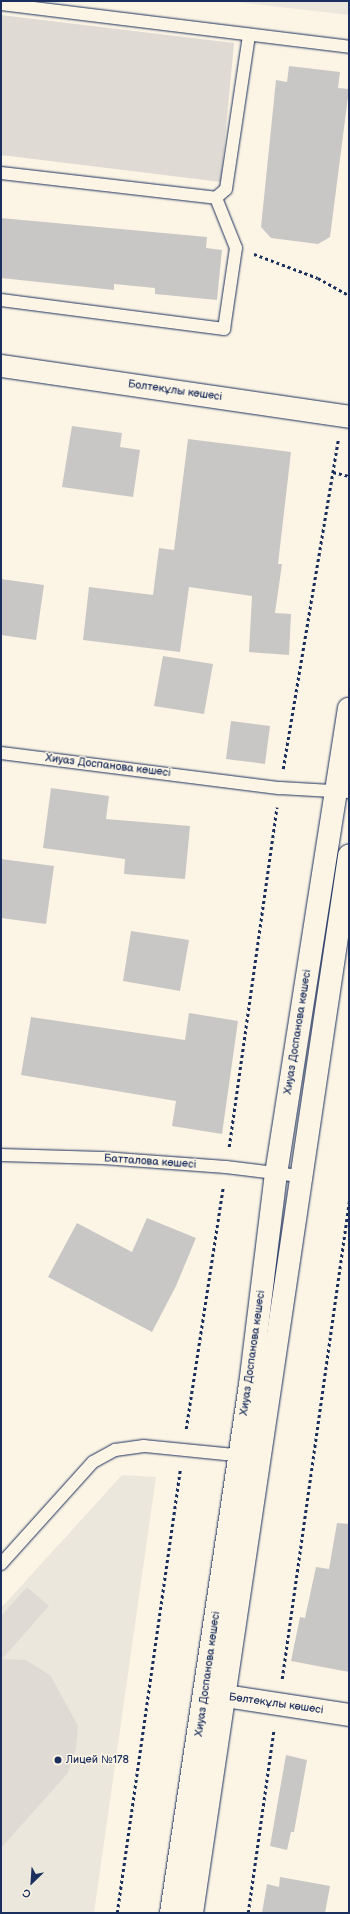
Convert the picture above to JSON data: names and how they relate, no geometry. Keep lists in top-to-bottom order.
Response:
{
  "streets": {
    "street": ["Болтекұлы көшесі", "Хиуаз Доспанова көшесі", "Бөлтекұлы көшесі"],
    "lane": ["Батталова көшесі"]
  },
  "crossings": [
    ["Хиуаз Доспанова көшесі", "Батталова көшесі"],
    ["Хиуаз Доспанова көшесі", "Бөлтекұлы көшесі"]
  ],
  "places": ["Лицей №178"],
  "north": "bottom left"
}
